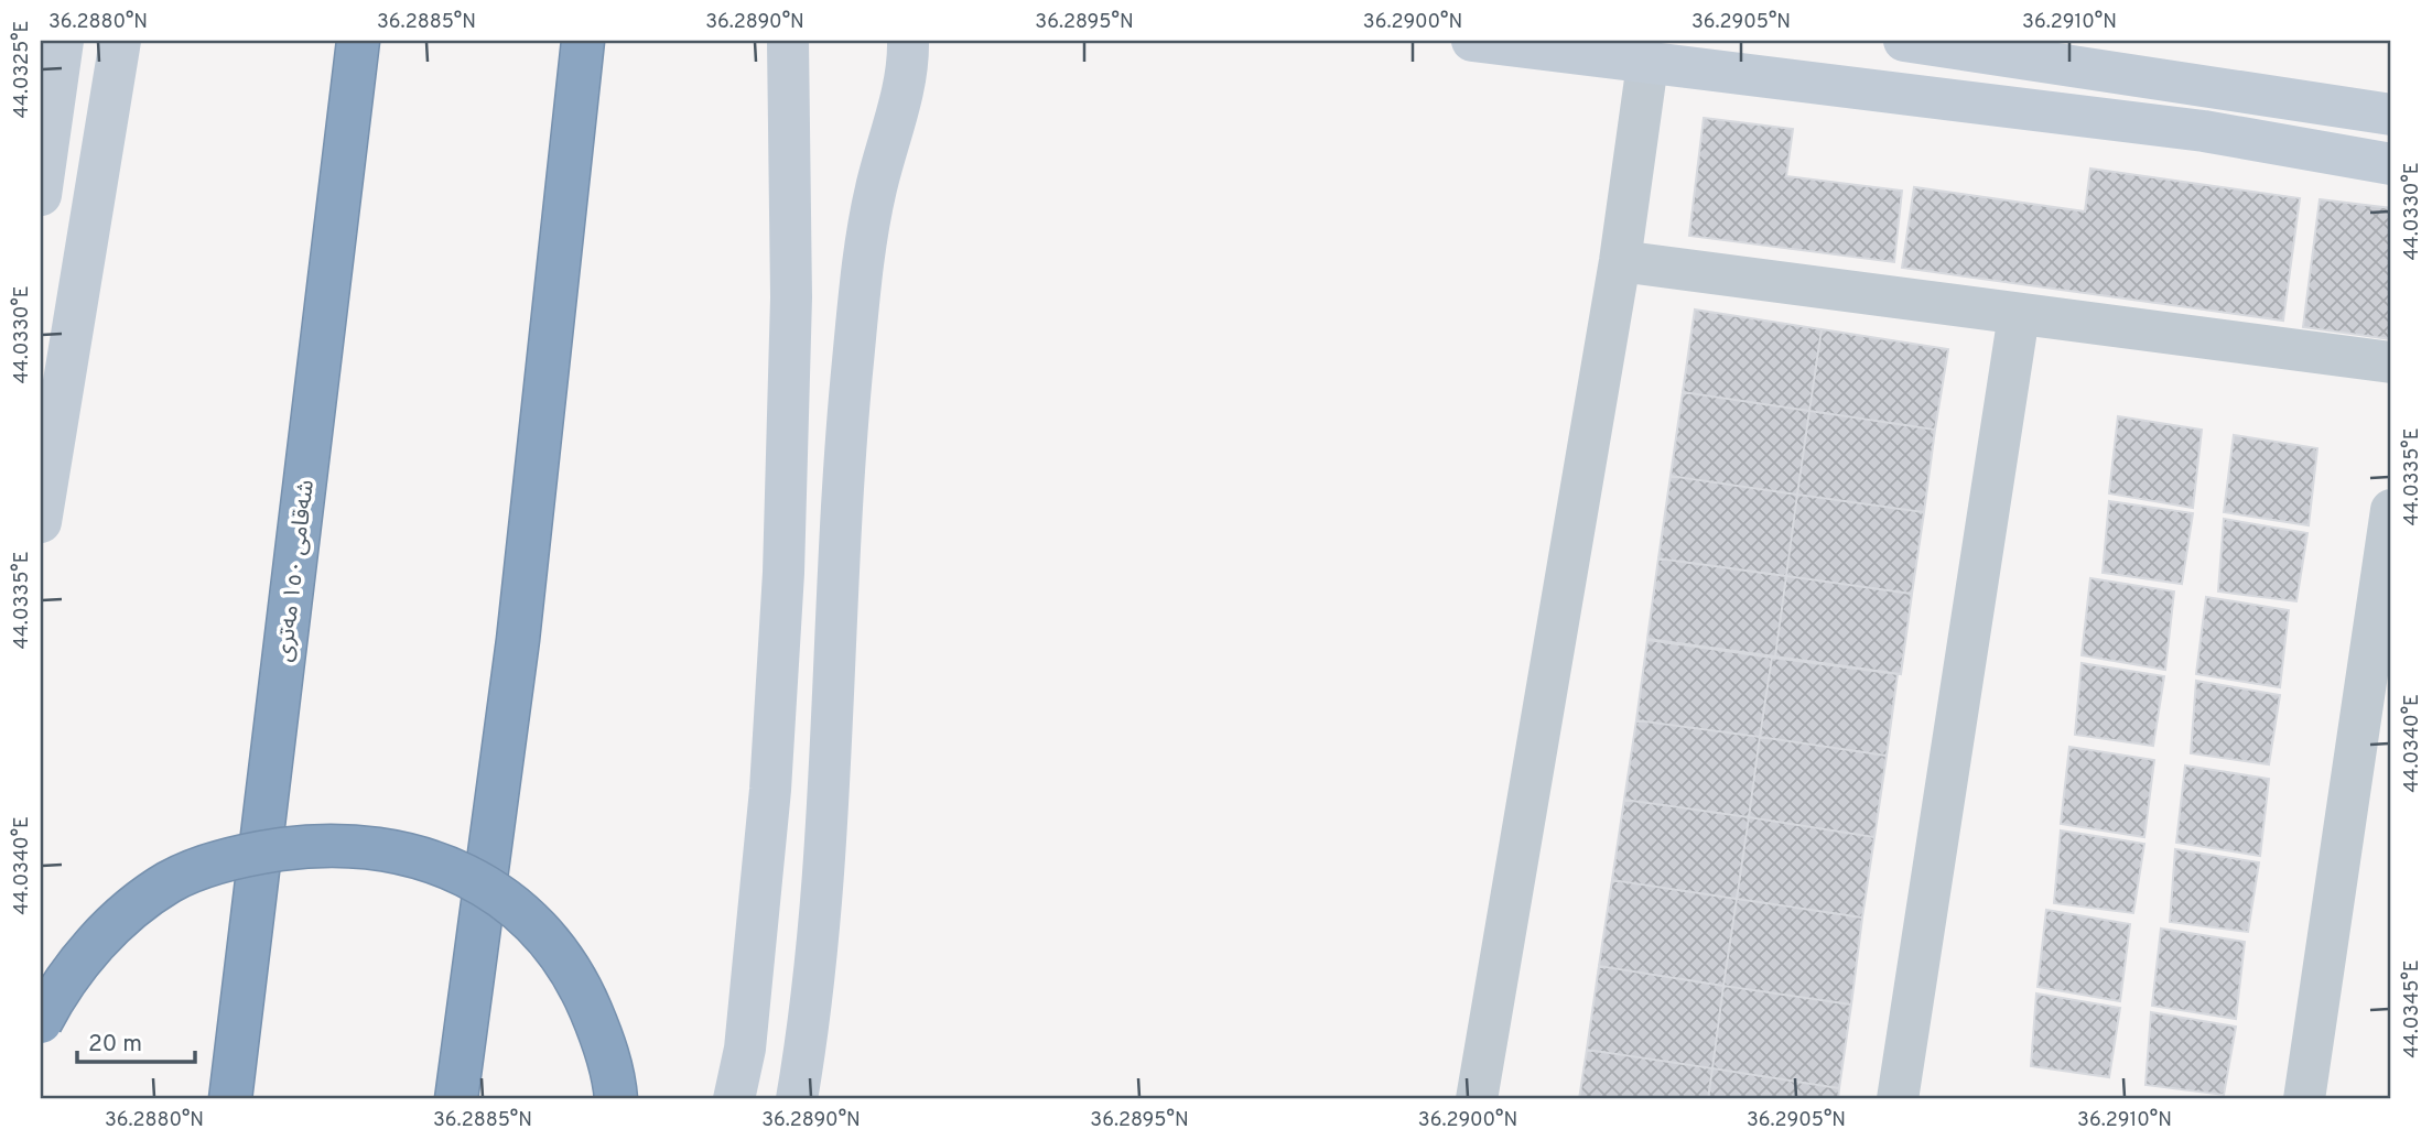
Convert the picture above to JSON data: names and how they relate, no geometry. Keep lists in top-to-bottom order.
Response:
{
  "streets": {
    "highway": ["شەقامی ١٥٠ مەتری"]
  },
  "scale_bar": "20 m",
  "coordinates": [
    "36.2880°N",
    "36.2885°N",
    "36.2890°N",
    "36.2895°N",
    "36.2900°N",
    "36.2905°N",
    "36.2910°N",
    "44.0325°E",
    "44.0330°E",
    "44.0335°E",
    "44.0340°E",
    "44.0345°E"
  ]
}
